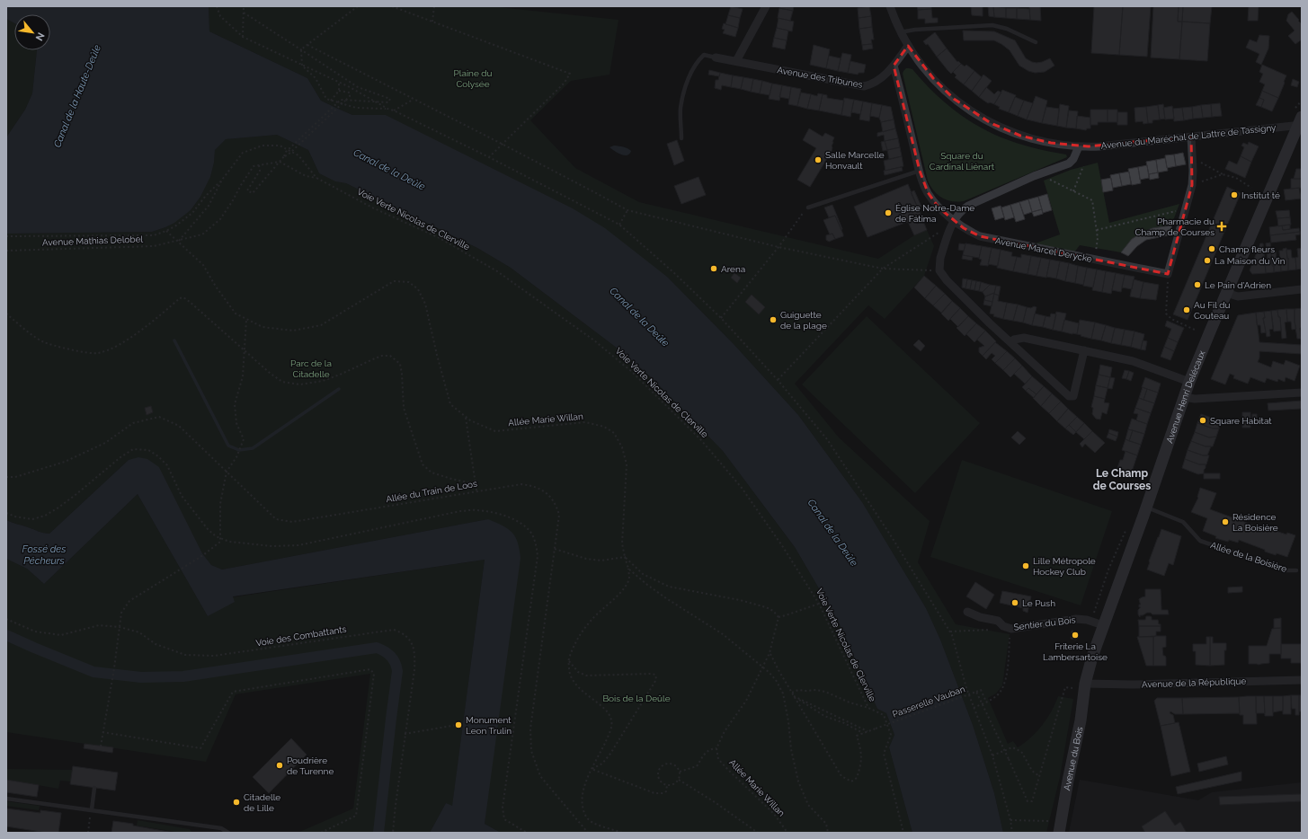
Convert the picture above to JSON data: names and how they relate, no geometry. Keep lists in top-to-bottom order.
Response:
{
  "streets": {
    "street": [
      "Avenue des Tribunes",
      "Avenue du Maréchal de Lattre de Tassigny",
      "Avenue Marcel Derycke",
      "Avenue Henri Delécaux",
      "Sentier du Bois",
      "Avenue de la République",
      "Avenue du Bois"
    ],
    "lane": ["Allée de la Boisière"],
    "path": [
      "Voie Verte Nicolas de Clerville",
      "Avenue Mathias Delobel",
      "Allée Marie Willan",
      "Allée du Train de Loos",
      "Voie des Combattants",
      "Passerelle Vauban"
    ]
  },
  "crossings": [
    ["Avenue des Tribunes", "Avenue du Maréchal de Lattre de Tassigny"],
    ["Avenue des Tribunes", "Avenue Marcel Derycke"],
    ["Avenue du Maréchal de Lattre de Tassigny", "Avenue Henri Delécaux"],
    ["Voie Verte Nicolas de Clerville", "Avenue Mathias Delobel"],
    ["Voie Verte Nicolas de Clerville", "Allée Marie Willan"],
    ["Avenue Mathias Delobel", "Allée Marie Willan"],
    ["Avenue Henri Delécaux", "Allée de la Boisière"],
    ["Avenue Henri Delécaux", "Sentier du Bois"],
    ["Avenue Henri Delécaux", "Avenue de la République"],
    ["Avenue Henri Delécaux", "Avenue du Bois"],
    ["Avenue de la République", "Avenue du Bois"]
  ],
  "districts": ["Le Champ de Courses"],
  "water": ["Canal de la Haute-Deûle", "Canal de la Deûle", "Fossé des Pêcheurs"],
  "parks": [
    "Plaine du Colysée",
    "Square du Cardinal Liénart",
    "Parc de la Citadelle",
    "Bois de la Deûle"
  ],
  "places": {
    "other": [
      "Salle Marcelle Honvault",
      "Institut té",
      "Église Notre-Dame de Fátima",
      "Champ fleurs",
      "La Maison du Vin",
      "Arena",
      "Le Pain d'Adrien",
      "Au Fil du Couteau",
      "Guiguette de la plage",
      "Square Habitat",
      "Résidence La Boisière",
      "Lille Métropole Hockey Club",
      "Le Push",
      "Friterie La Lambersartoise",
      "Monument Leon Trulin",
      "Poudrière de Turenne",
      "Citadelle de Lille"
    ],
    "health": ["Pharmacie du Champ de Courses"]
  },
  "north": "bottom right"
}
